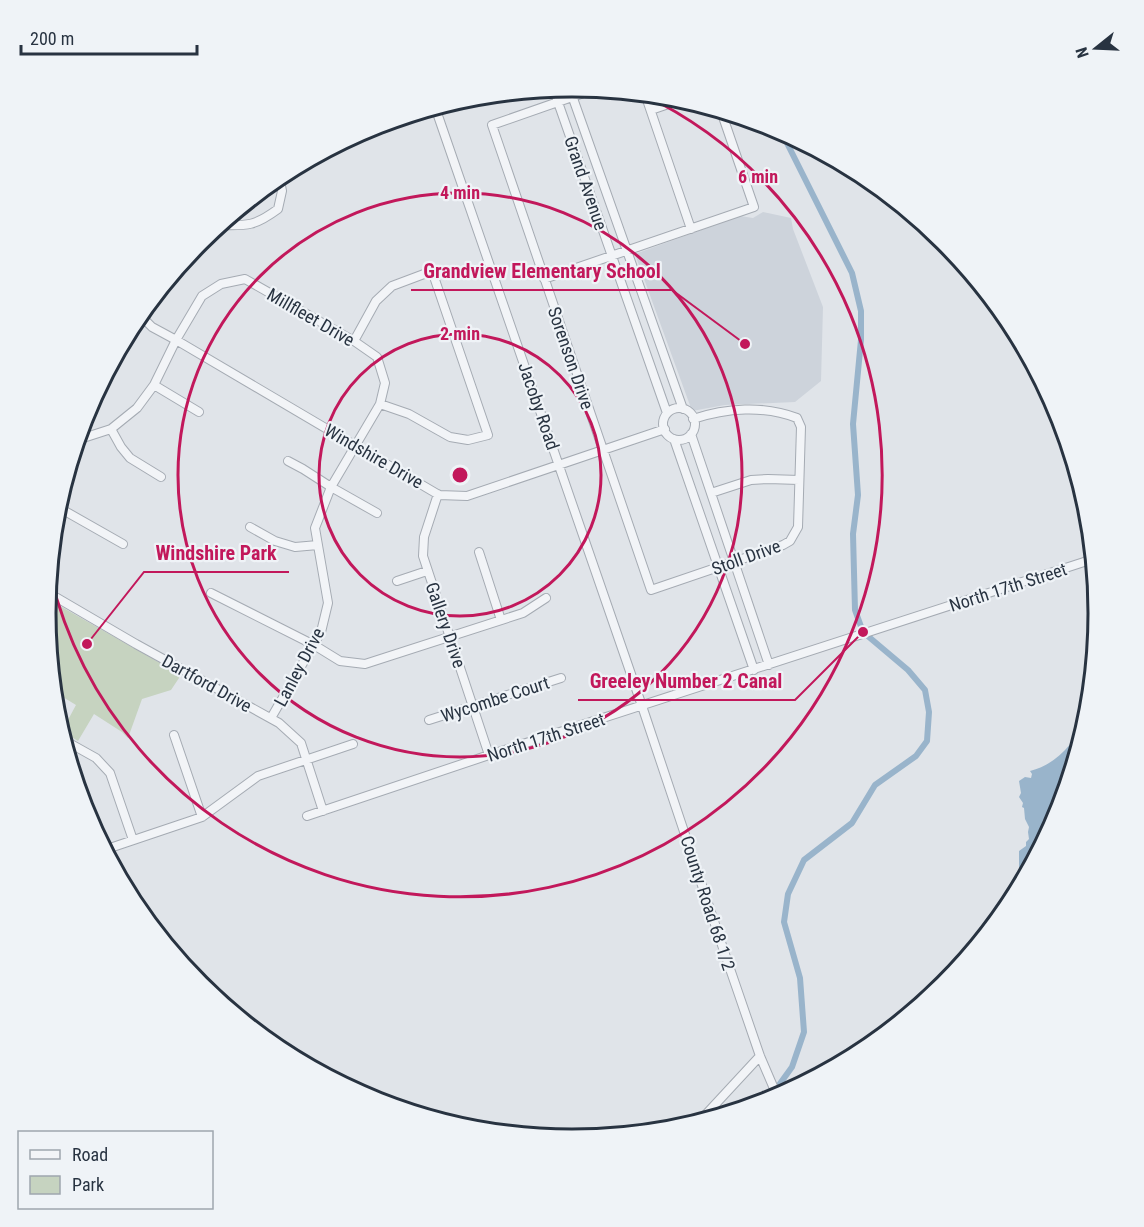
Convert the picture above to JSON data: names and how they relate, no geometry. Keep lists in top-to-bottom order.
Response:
{
  "streets": {
    "street": [
      "Grand Avenue",
      "Millfleet Drive",
      "Sorenson Drive",
      "Jacoby Road",
      "Windshire Drive",
      "Stoll Drive",
      "North 17th Street",
      "Gallery Drive",
      "Lanley Drive",
      "Dartford Drive",
      "Wycombe Court",
      "County Road 68 1/2"
    ]
  },
  "crossings": [
    ["Grand Avenue", "Sorenson Drive"],
    ["Grand Avenue", "Windshire Drive"],
    ["Grand Avenue", "Stoll Drive"],
    ["Millfleet Drive", "Windshire Drive"],
    ["Millfleet Drive", "Lanley Drive"],
    ["Sorenson Drive", "Windshire Drive"],
    ["Sorenson Drive", "Stoll Drive"],
    ["Jacoby Road", "Windshire Drive"],
    ["Jacoby Road", "North 17th Street"],
    ["Jacoby Road", "County Road 68 1/2"],
    ["Windshire Drive", "Stoll Drive"],
    ["Windshire Drive", "Gallery Drive"],
    ["Windshire Drive", "Lanley Drive"],
    ["North 17th Street", "Gallery Drive"],
    ["North 17th Street", "Dartford Drive"],
    ["North 17th Street", "County Road 68 1/2"],
    ["Gallery Drive", "Wycombe Court"],
    ["Lanley Drive", "Dartford Drive"]
  ],
  "places": ["Grandview Elementary School", "Greeley Number 2 Canal", "Windshire Park"],
  "legend": ["Road", "Park"],
  "scale_bar": "200 m",
  "north": "left",
  "rings": ["6 min", "4 min", "2 min"]
}
